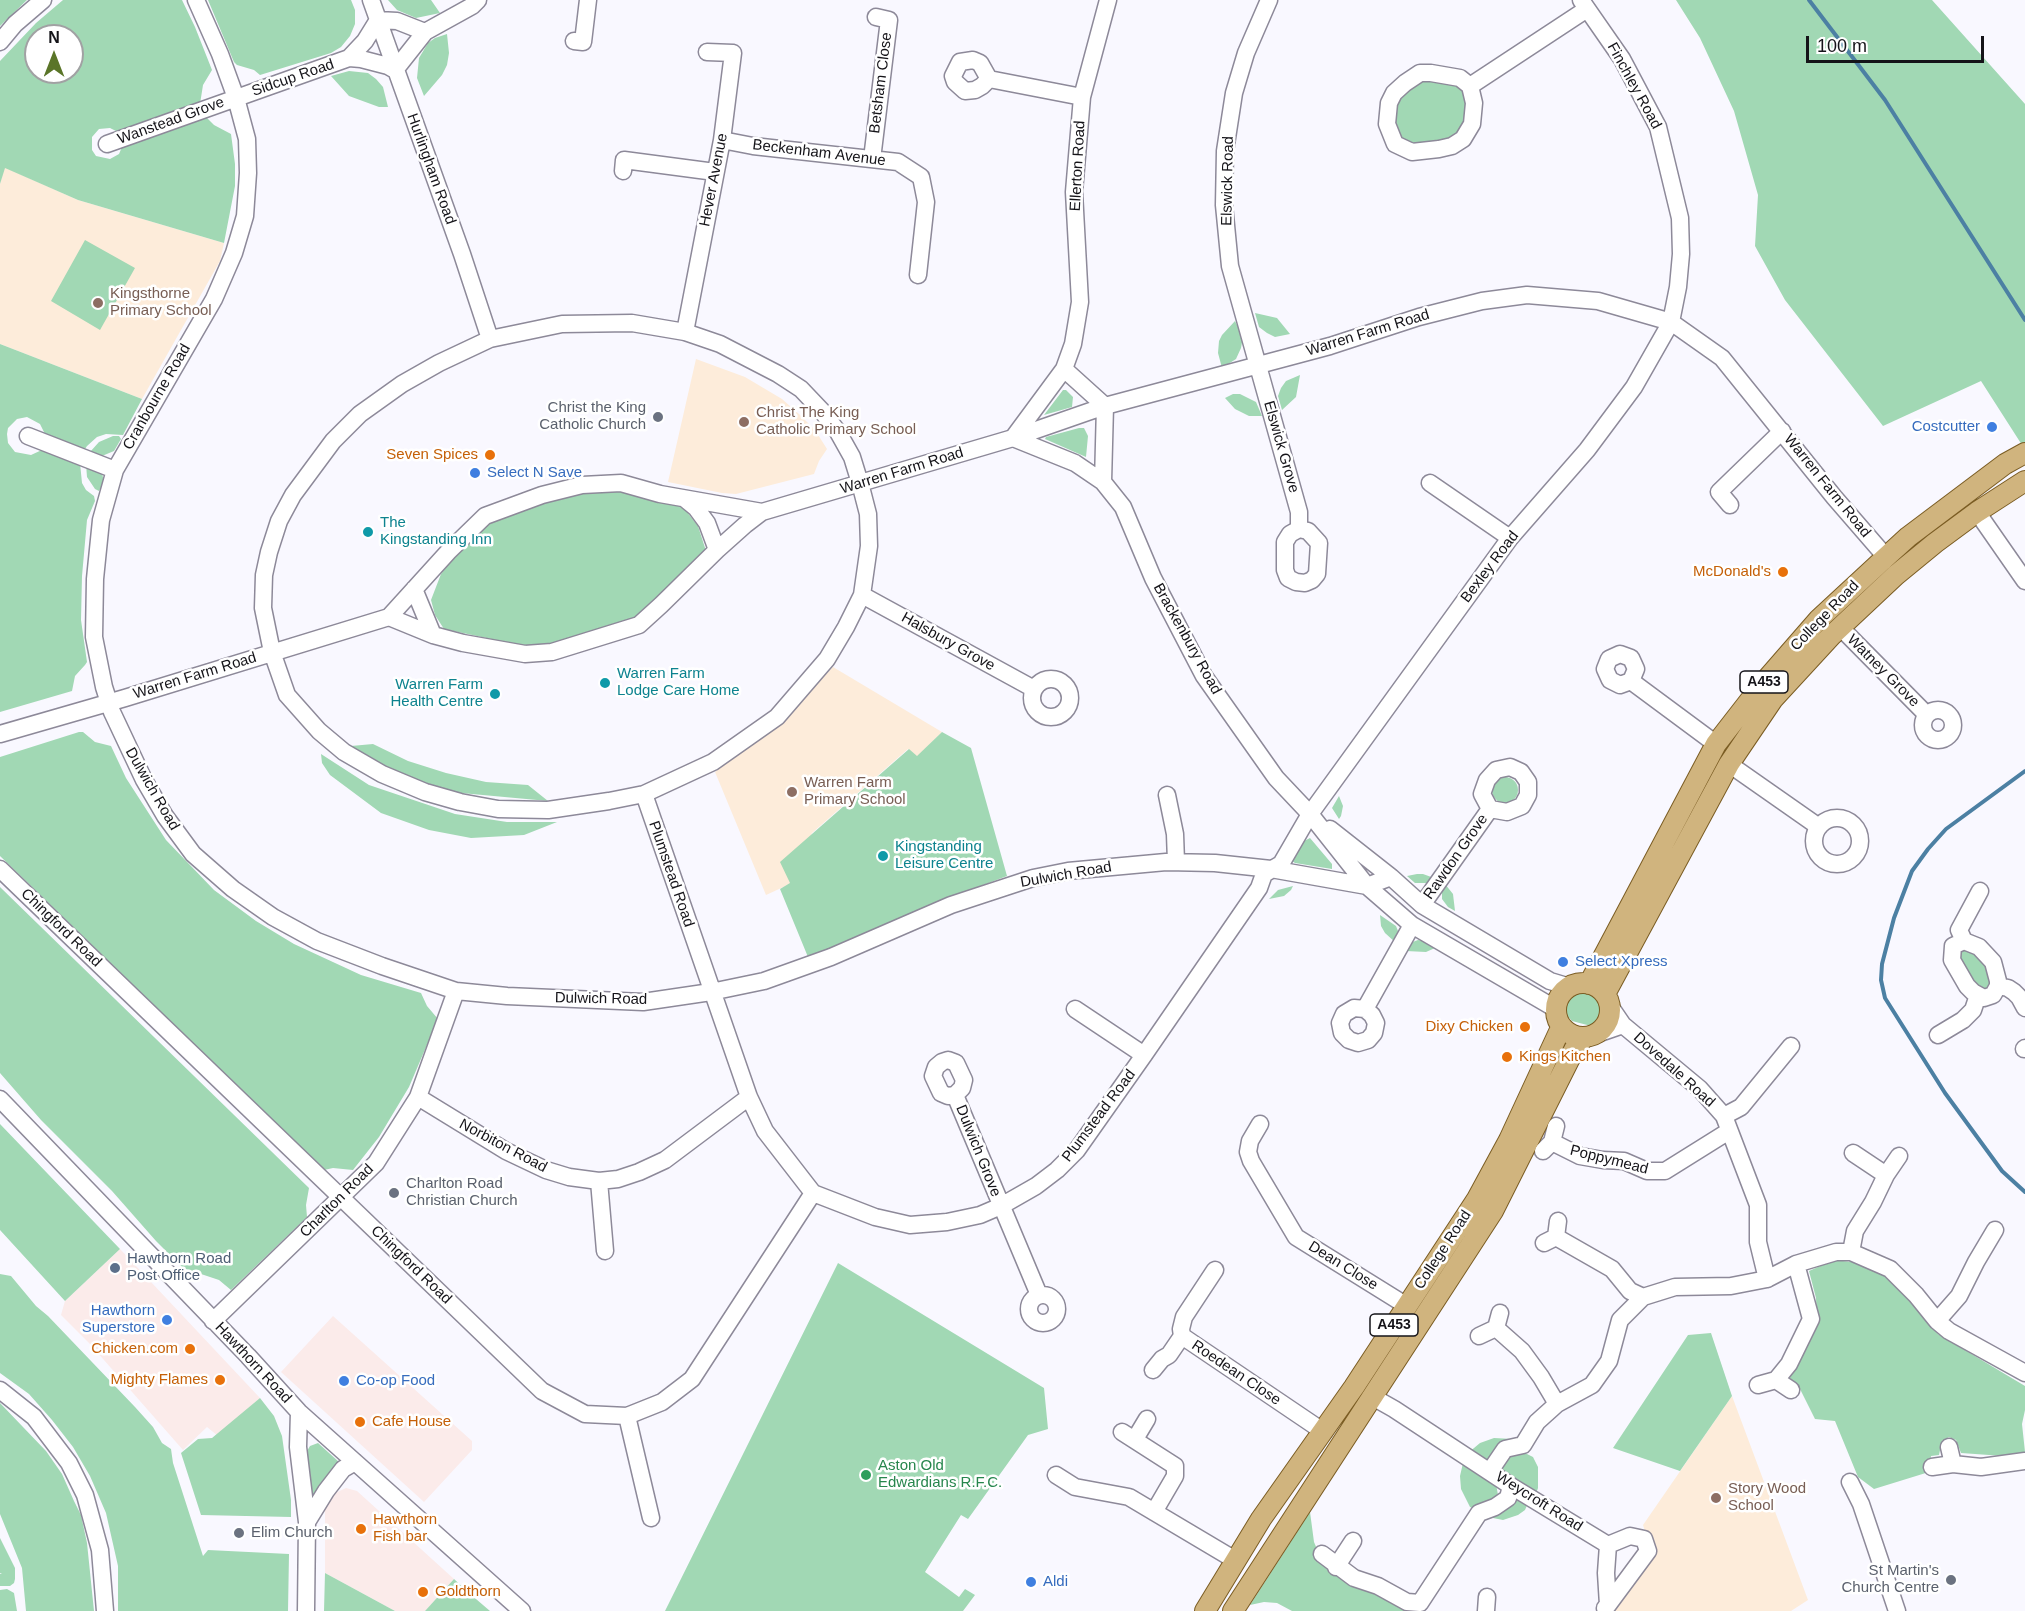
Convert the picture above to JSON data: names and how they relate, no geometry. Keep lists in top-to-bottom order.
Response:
{
  "streets": {
    "main road": ["College Road", "A453"],
    "street": [
      "Sidcup Road",
      "Betsham Close",
      "Finchley Road",
      "Wanstead Grove",
      "Beckenham Avenue",
      "Ellerton Road",
      "Hurlingham Road",
      "Hever Avenue",
      "Elswick Road",
      "Warren Farm Road",
      "Cranbourne Road",
      "Elswick Grove",
      "Bexley Road",
      "Brackenbury Road",
      "Halsbury Grove",
      "Watney Grove",
      "Dulwich Road",
      "Rawdon Grove",
      "Plumstead Road",
      "Chingford Road",
      "Dovedale Road",
      "Norbiton Road",
      "Dulwich Grove",
      "Poppymead",
      "Charlton Road",
      "Dean Close",
      "Hawthorn Road",
      "Roedean Close",
      "Weycroft Road"
    ]
  },
  "crossings": [
    ["Sidcup Road", "Wanstead Grove"],
    ["Sidcup Road", "Hurlingham Road"],
    ["Sidcup Road", "Cranbourne Road"],
    ["Betsham Close", "Beckenham Avenue"],
    ["Finchley Road", "Warren Farm Road"],
    ["Finchley Road", "Bexley Road"],
    ["Wanstead Grove", "Cranbourne Road"],
    ["Beckenham Avenue", "Hever Avenue"],
    ["Ellerton Road", "Warren Farm Road"],
    ["Ellerton Road", "Brackenbury Road"],
    ["Elswick Road", "Warren Farm Road"],
    ["Elswick Road", "Elswick Grove"],
    ["Warren Farm Road", "Cranbourne Road"],
    ["Warren Farm Road", "Elswick Grove"],
    ["Warren Farm Road", "Bexley Road"],
    ["Warren Farm Road", "College Road"],
    ["Warren Farm Road", "Brackenbury Road"],
    ["Warren Farm Road", "Dulwich Road"],
    ["Cranbourne Road", "Dulwich Road"],
    ["Bexley Road", "Brackenbury Road"],
    ["Bexley Road", "Plumstead Road"],
    ["College Road", "Brackenbury Road"],
    ["College Road", "Watney Grove"],
    ["College Road", "Dovedale Road"],
    ["College Road", "Dean Close"],
    ["College Road", "Roedean Close"],
    ["College Road", "Weycroft Road"],
    ["Brackenbury Road", "Rawdon Grove"],
    ["Brackenbury Road", "Plumstead Road"],
    ["Brackenbury Road", "Dovedale Road"],
    ["Dulwich Road", "Plumstead Road"],
    ["Dulwich Road", "Charlton Road"],
    ["Plumstead Road", "Chingford Road"],
    ["Plumstead Road", "Norbiton Road"],
    ["Plumstead Road", "Dulwich Grove"],
    ["Chingford Road", "Charlton Road"],
    ["Dovedale Road", "Poppymead"],
    ["Norbiton Road", "Charlton Road"],
    ["Charlton Road", "Hawthorn Road"]
  ],
  "places": [
    "Kingsthorne Primary School",
    "Christ the King Catholic Church",
    "Christ The King Catholic Primary School",
    "Costcutter",
    "Seven Spices",
    "Select N Save",
    "The Kingstanding Inn",
    "McDonald's",
    "Warren Farm Lodge Care Home",
    "Warren Farm Health Centre",
    "Warren Farm Primary School",
    "Kingstanding Leisure Centre",
    "Select Xpress",
    "Dixy Chicken",
    "Kings Kitchen",
    "Charlton Road Christian Church",
    "Hawthorn Road Post Office",
    "Hawthorn Superstore",
    "Chicken.com",
    "Mighty Flames",
    "Co-op Food",
    "Cafe House",
    "Aston Old Edwardians R.F.C.",
    "Story Wood School",
    "Hawthorn Fish bar",
    "Elim Church",
    "St Martin's Church Centre",
    "Aldi",
    "Goldthorn"
  ],
  "scale_bar": "100 m",
  "north": "top"
}
